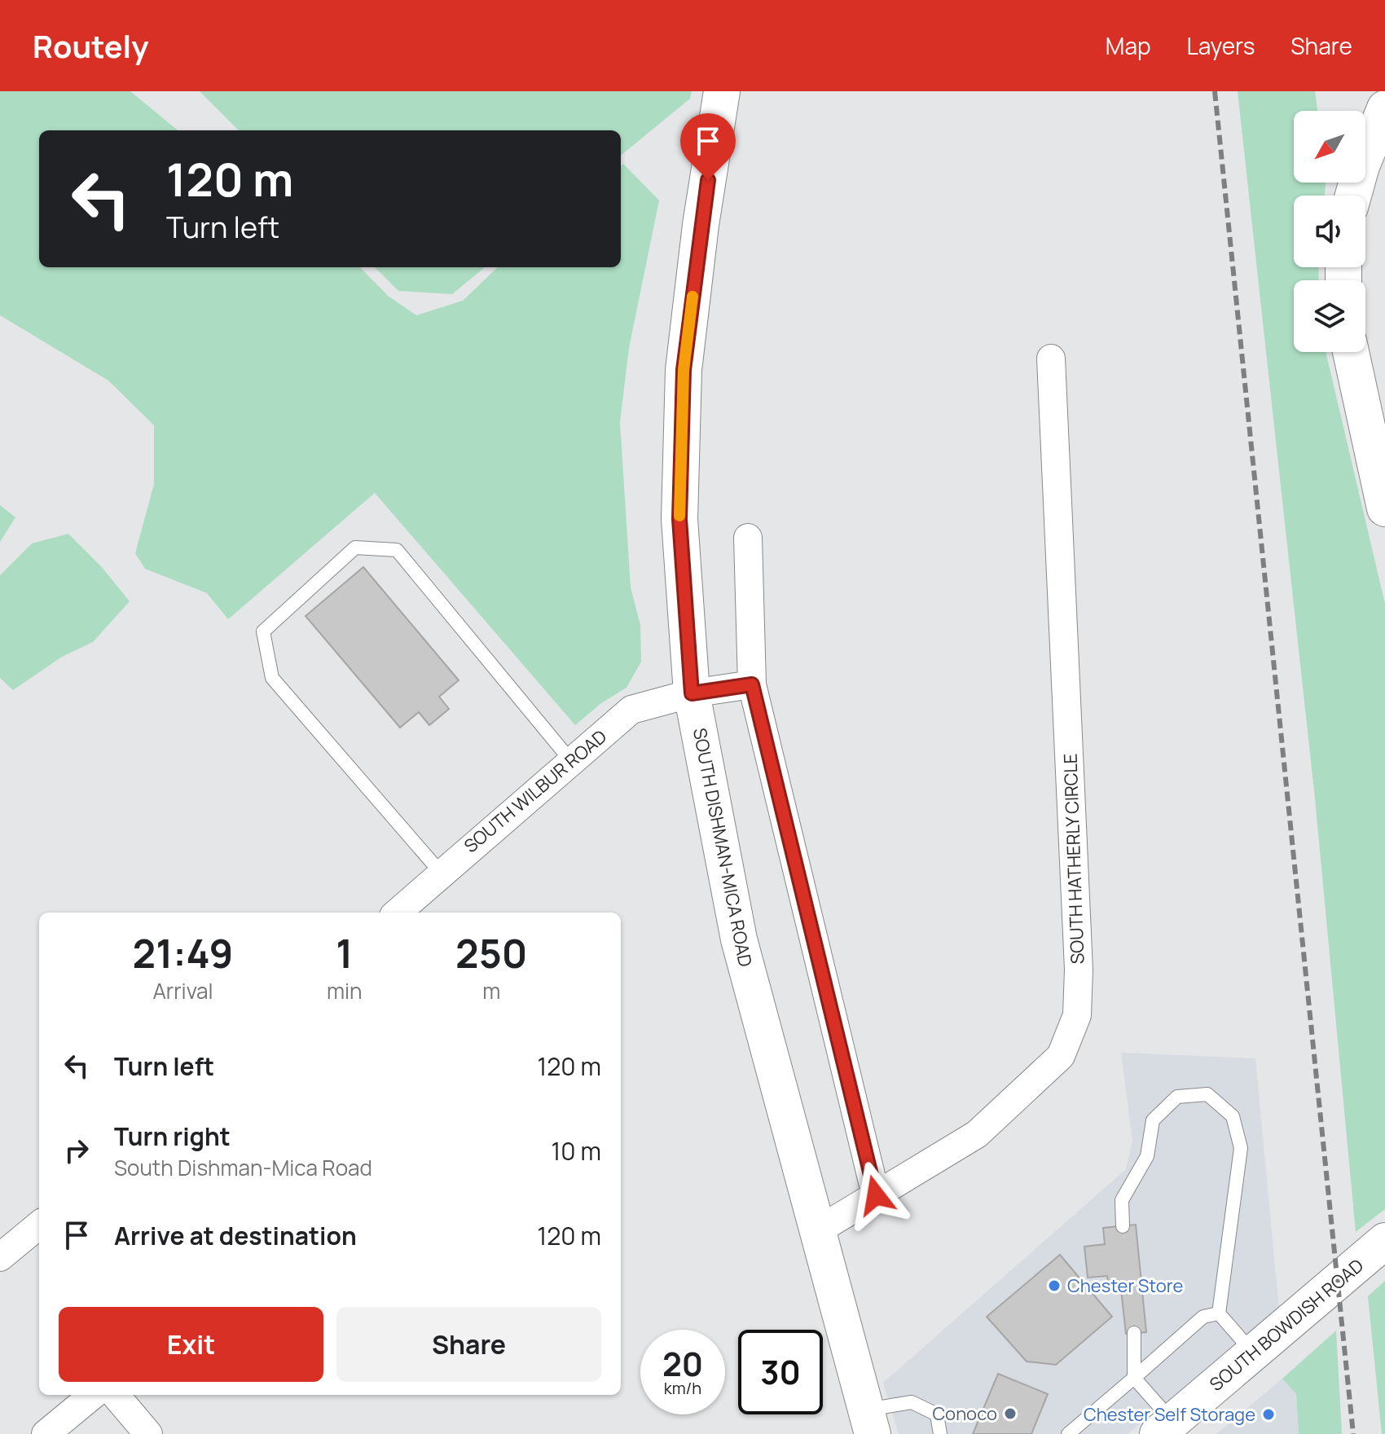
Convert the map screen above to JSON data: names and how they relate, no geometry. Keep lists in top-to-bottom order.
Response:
{
  "streets": {
    "main road": ["SOUTH DISHMAN-MICA ROAD", "SOUTH BOWDISH ROAD"],
    "street": ["SOUTH WILBUR ROAD", "SOUTH HATHERLY CIRCLE"]
  },
  "crossings": [
    ["SOUTH WILBUR ROAD", "SOUTH DISHMAN-MICA ROAD"],
    ["SOUTH DISHMAN-MICA ROAD", "SOUTH HATHERLY CIRCLE"]
  ],
  "places": ["Chester Store", "Conoco", "Chester Self Storage"],
  "north": "bottom left",
  "page": {
    "header": "Routely",
    "nav": ["Map", "Layers", "Share"],
    "turn": ["120 m", "Turn left"],
    "eta": [
      "21:49",
      "Arrival",
      "1",
      "min",
      "250",
      "m"
    ],
    "list": [
      {
        "name": "Turn left",
        "value": "120 m"
      },
      {
        "name": "Turn right",
        "note": "South Dishman-Mica Road",
        "value": "10 m"
      },
      {
        "name": "Arrive at destination",
        "value": "120 m"
      }
    ],
    "buttons": ["Exit", "Share"],
    "speed": "20 km/h",
    "limit": "30"
  }
}
